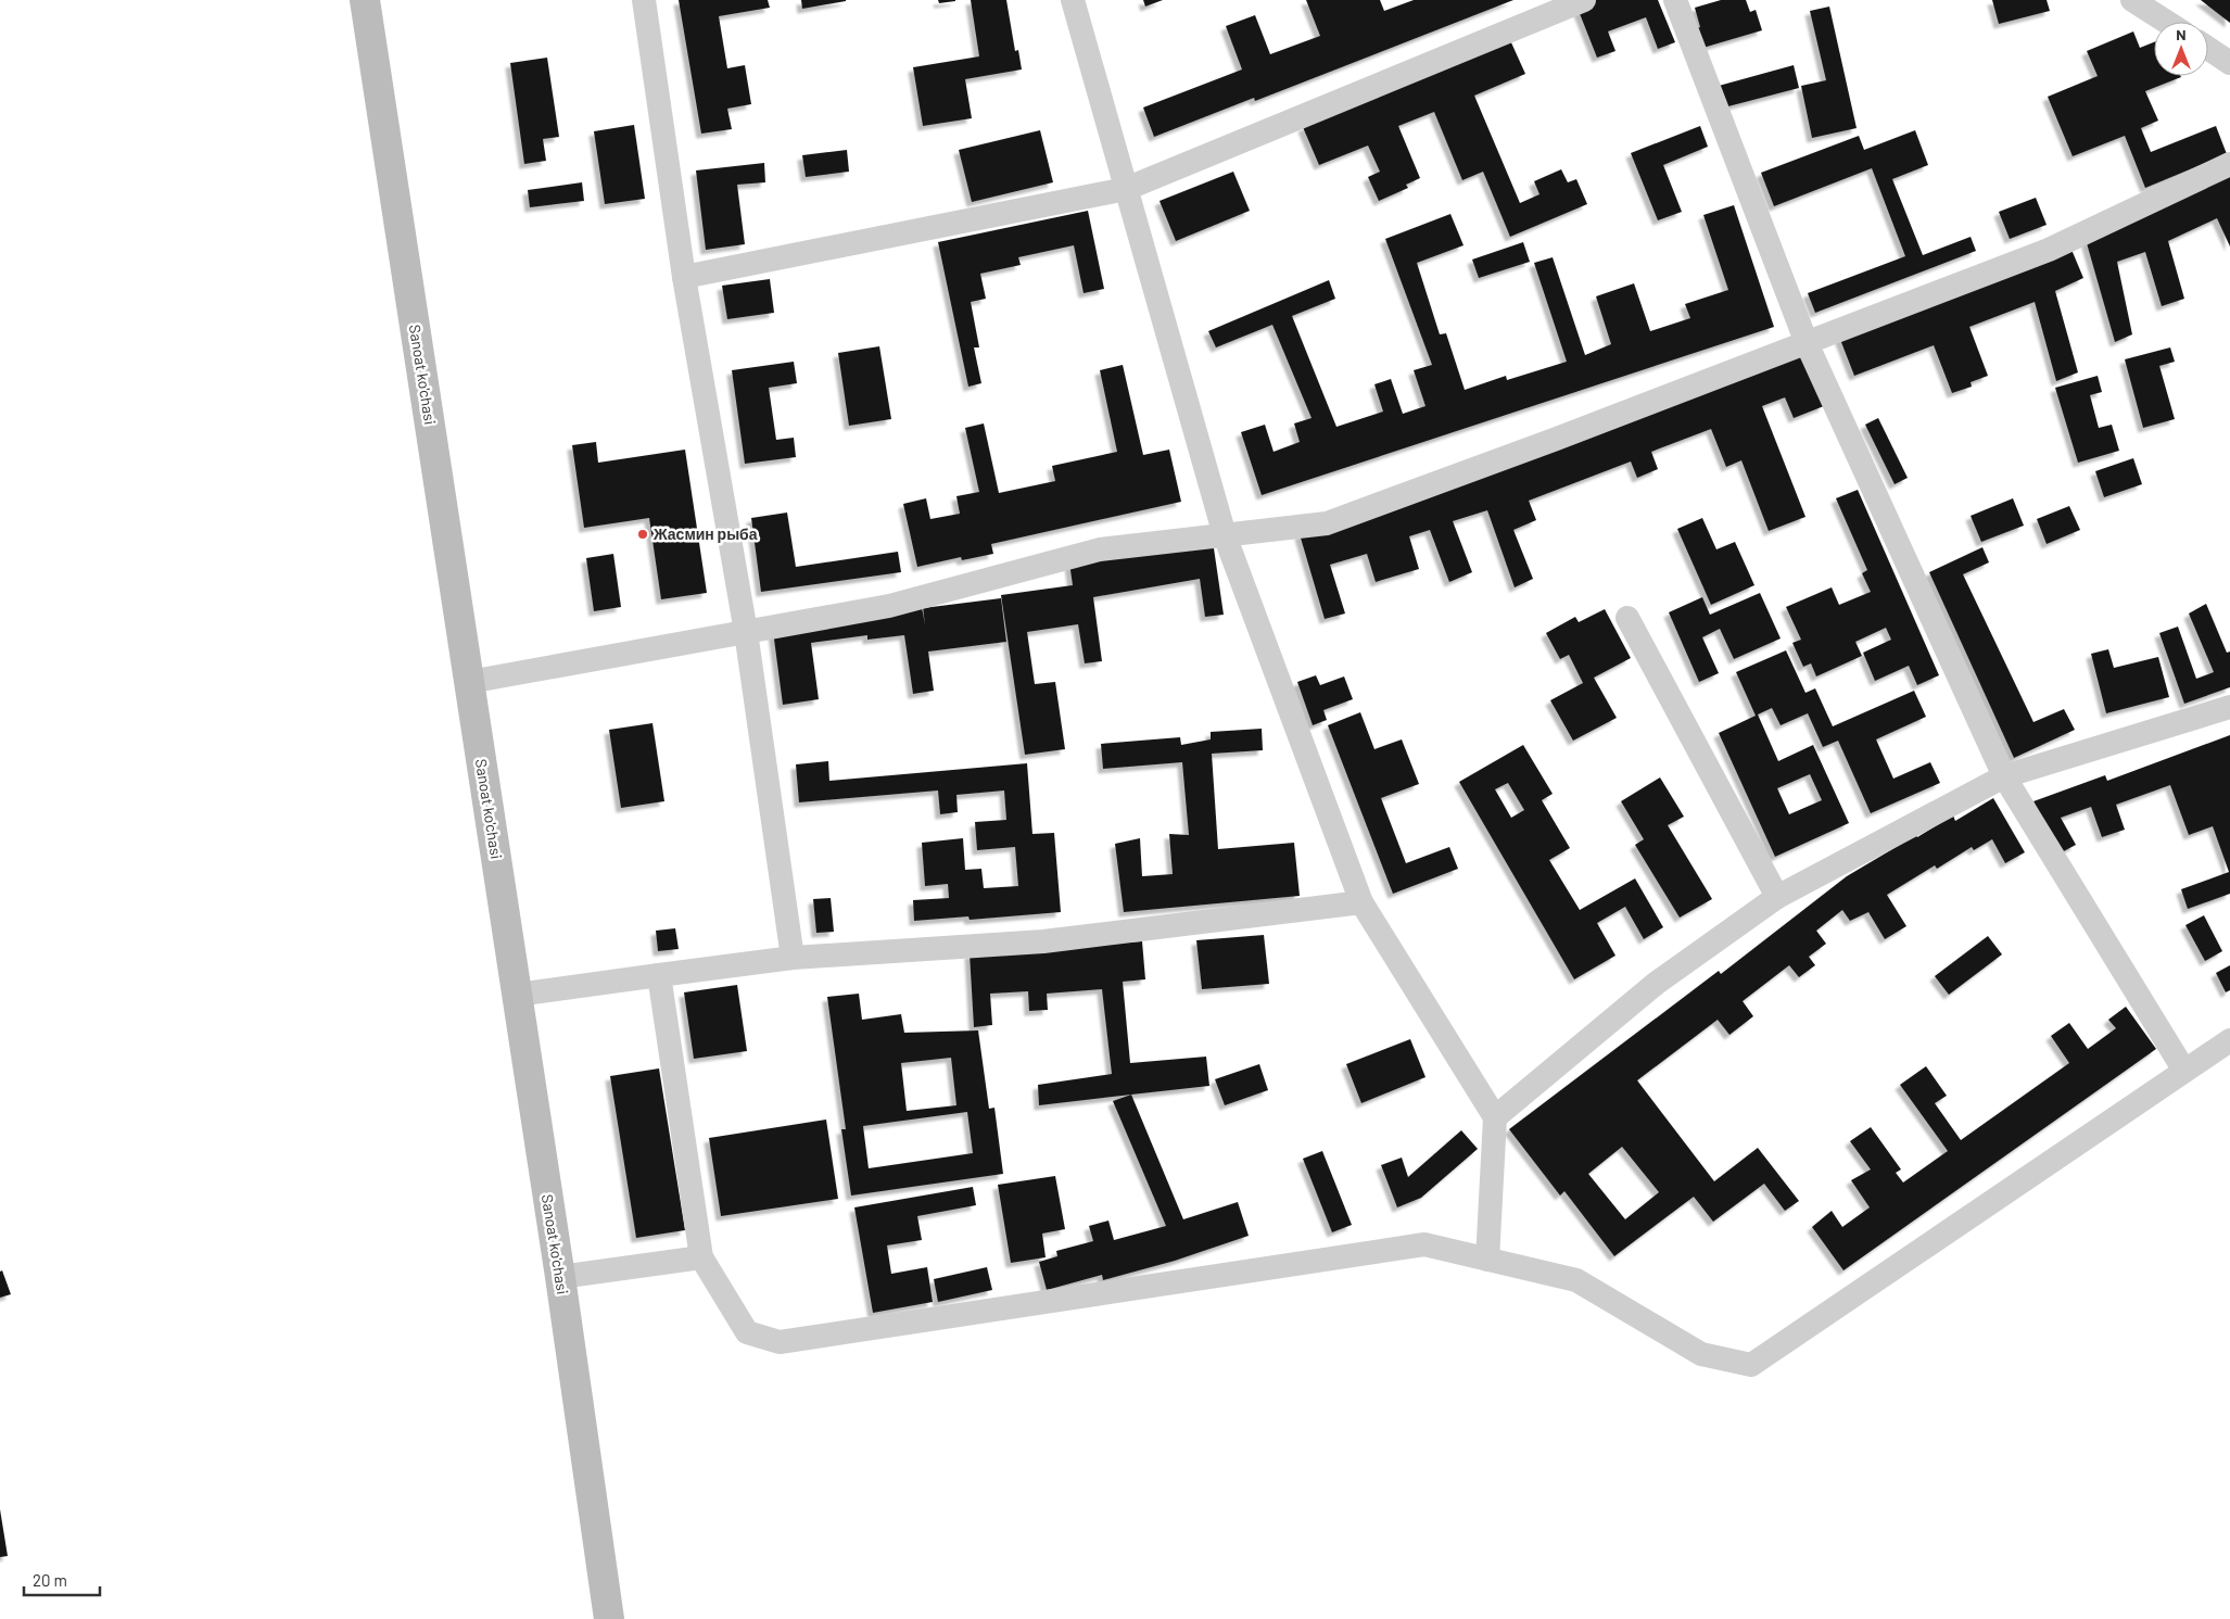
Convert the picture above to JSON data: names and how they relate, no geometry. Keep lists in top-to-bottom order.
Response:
{
  "streets": {
    "main road": ["Sanoat ko'chasi"]
  },
  "places": ["Жасмин рыба"],
  "scale_bar": "20 m",
  "north": "top"
}
